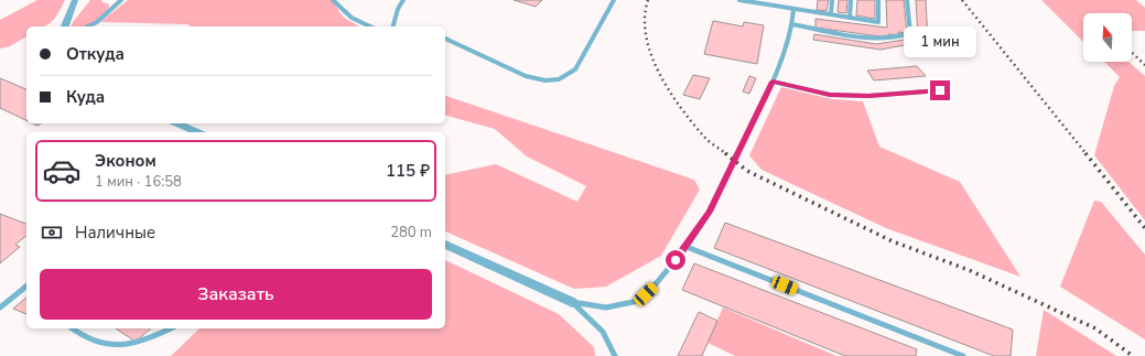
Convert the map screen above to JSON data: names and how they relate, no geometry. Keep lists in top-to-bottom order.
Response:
{
  "north": "top",
  "page": {
    "bubble": "1 мин",
    "banner": ["Откуда", "Куда"],
    "list": [
      {
        "name": "Эконом",
        "note": "1 мин · 16:58",
        "value": "115 ₽"
      }
    ],
    "pay": ["Наличные", "280 m"],
    "buttons": "Заказать"
  }
}
